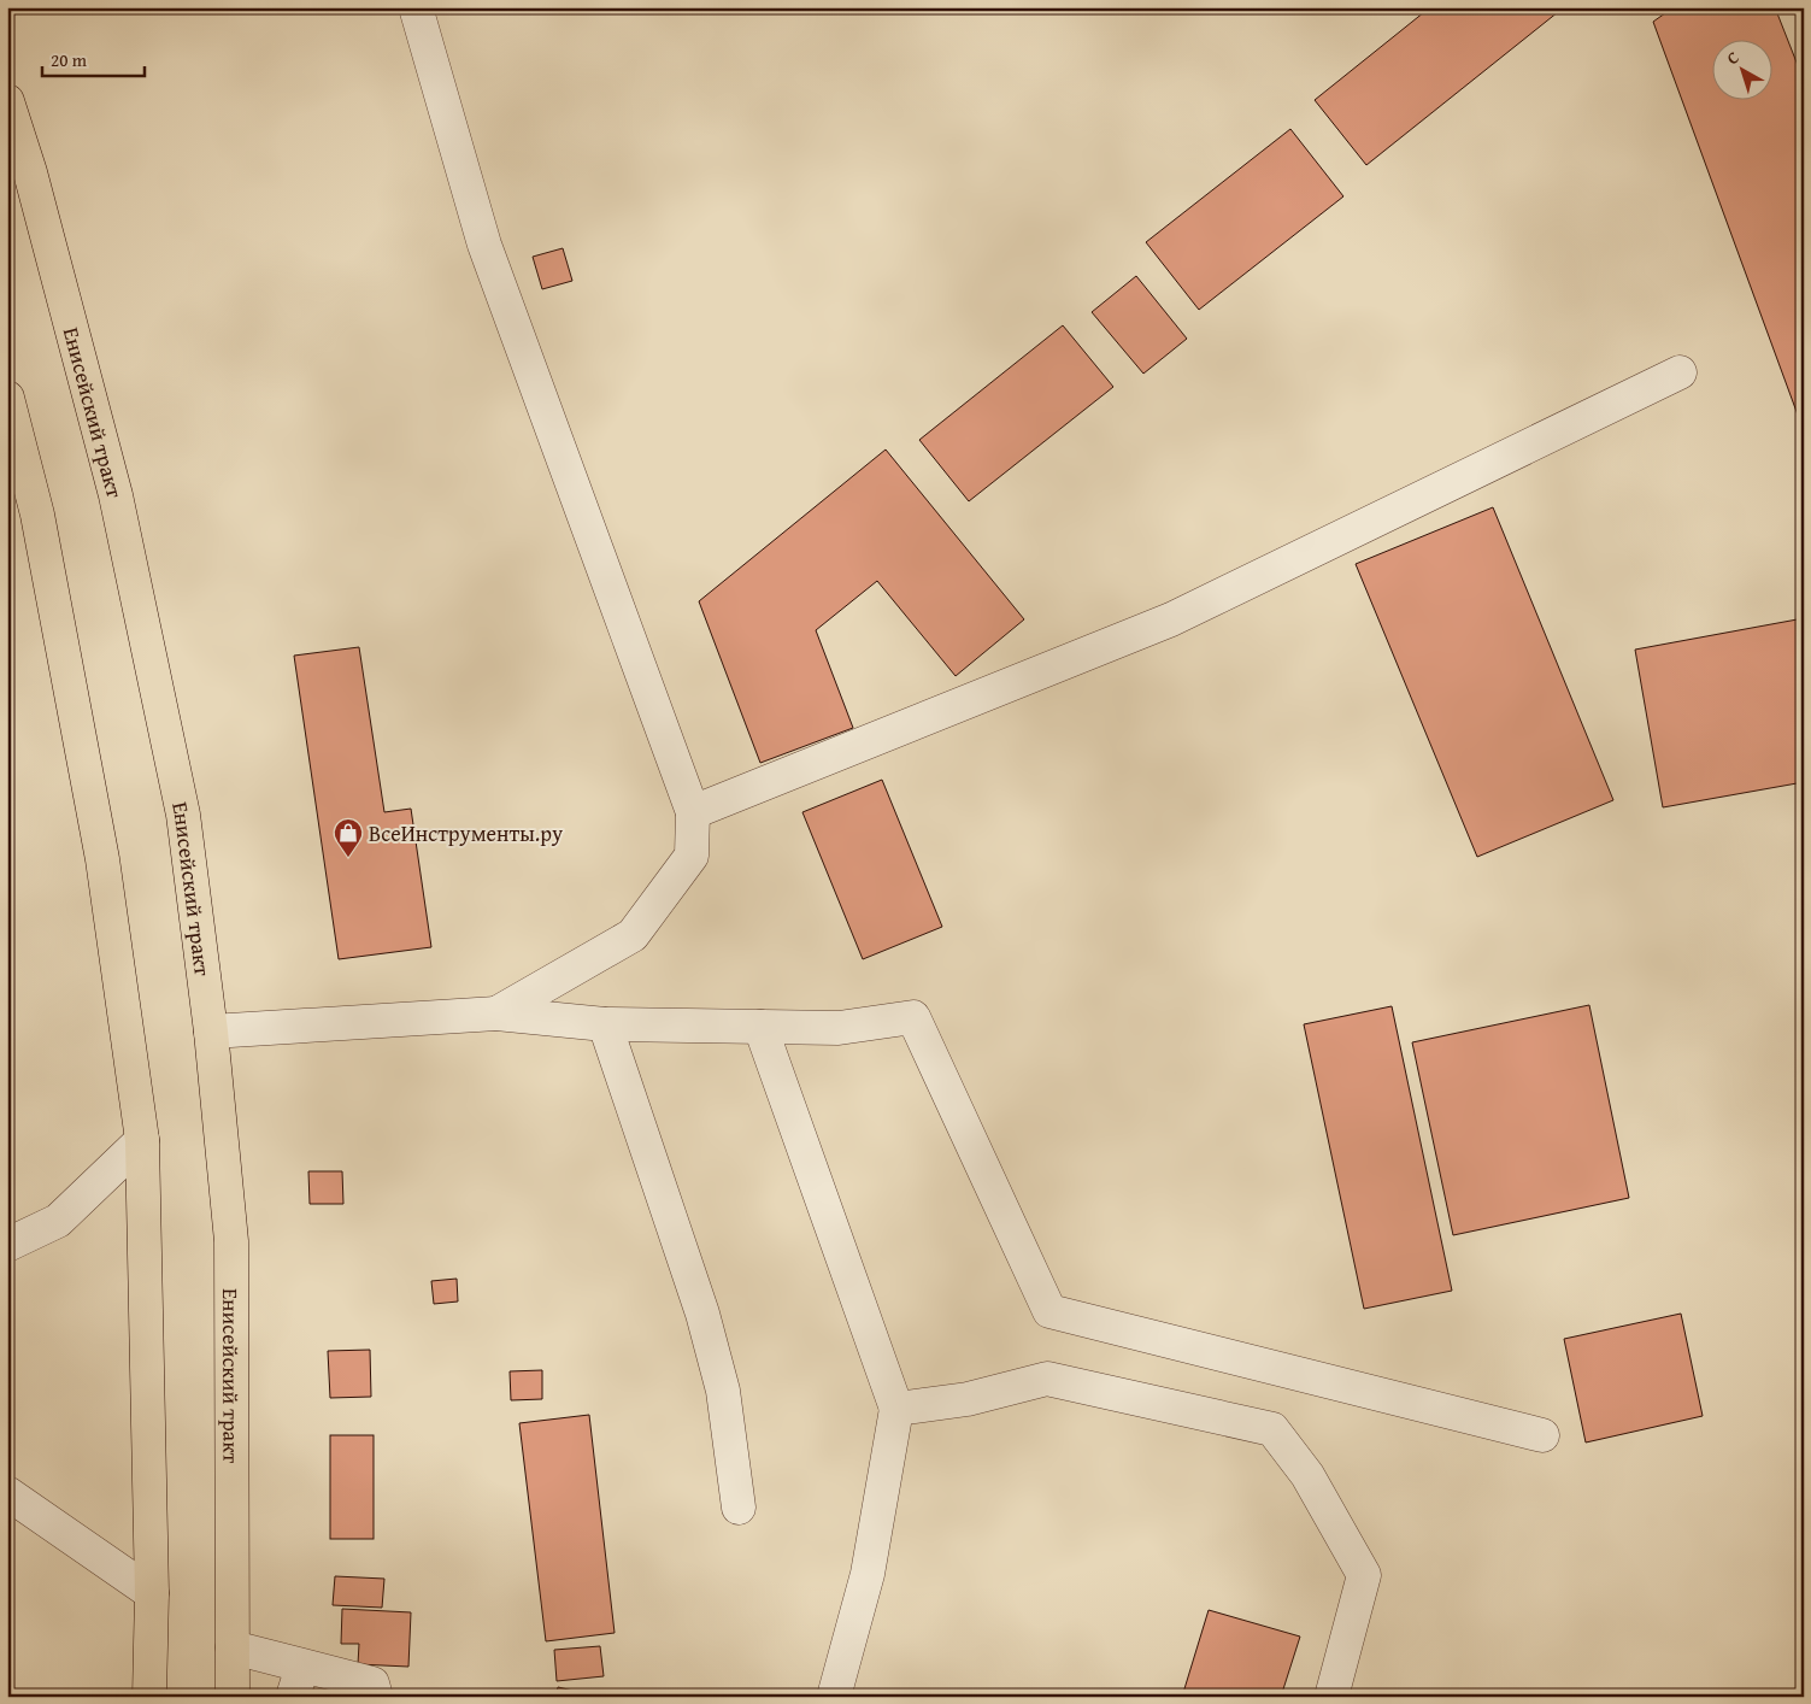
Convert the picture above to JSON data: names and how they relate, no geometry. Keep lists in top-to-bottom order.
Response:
{
  "streets": {
    "main road": ["Енисейский тракт"]
  },
  "places": {
    "shop": ["ВсеИнструменты.ру"]
  },
  "scale_bar": "20 m",
  "north": "top left"
}
